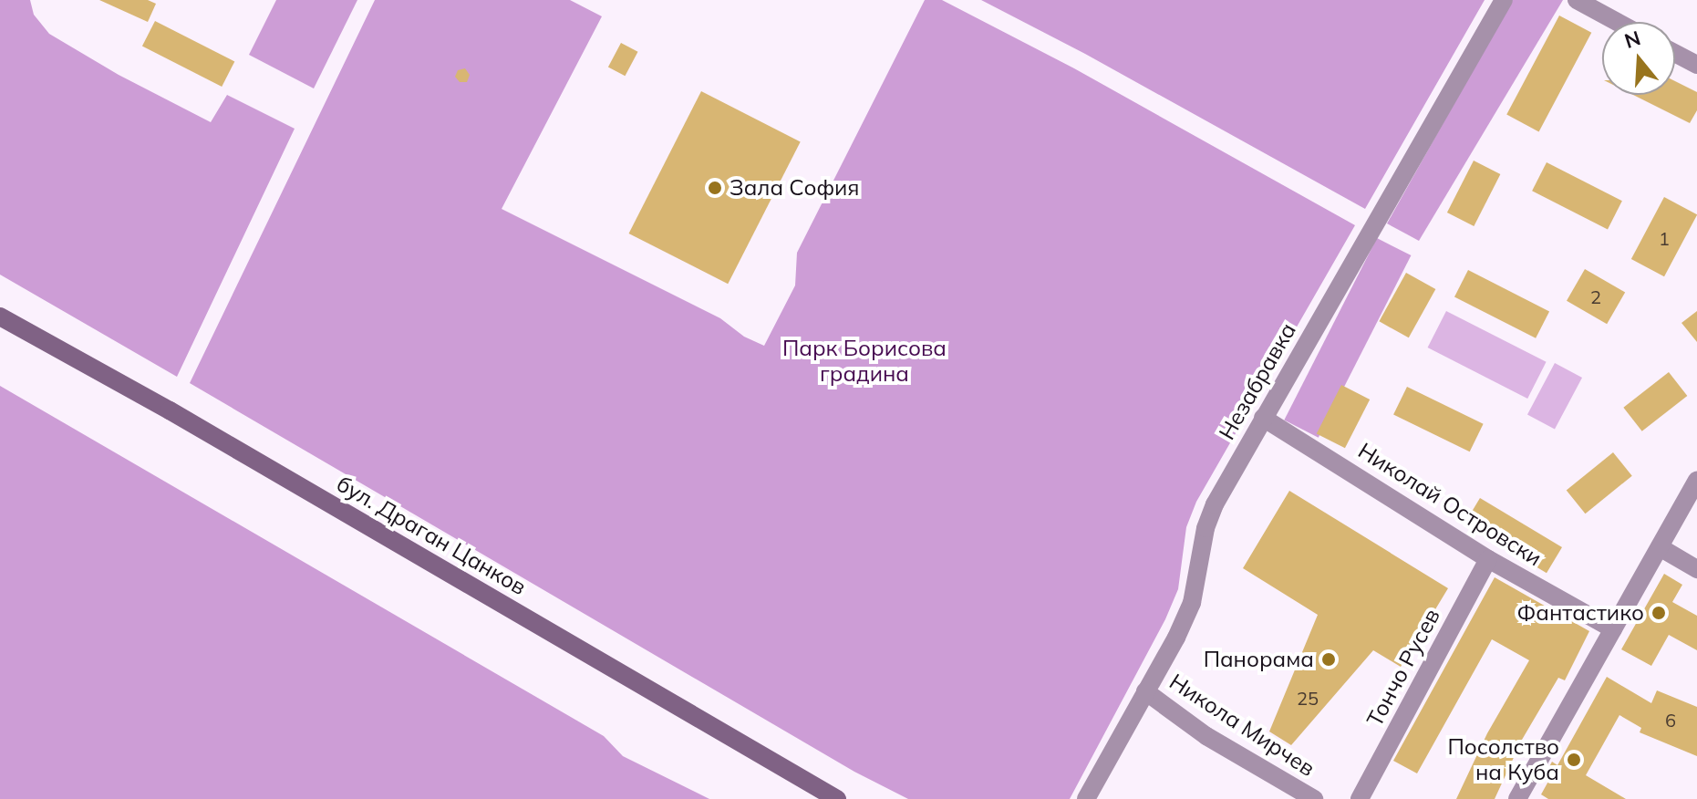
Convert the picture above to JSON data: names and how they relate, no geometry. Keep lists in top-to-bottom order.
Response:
{
  "streets": {
    "main road": ["бул. Драган Цанков"],
    "street": [
      "Незабравка",
      "Николай Островски",
      "Тончо Русев",
      "Никола Мирчев"
    ]
  },
  "crossings": [
    ["Незабравка", "Николай Островски"],
    ["Незабравка", "Никола Мирчев"],
    ["Николай Островски", "Тончо Русев"]
  ],
  "parks": ["Парк Борисова градина"],
  "places": [
    "Зала София",
    "Фантастико",
    "Панорама",
    "Посолство на Куба"
  ],
  "house_numbers": [
    "1",
    "2",
    "25",
    "6"
  ],
  "north": "top"
}
